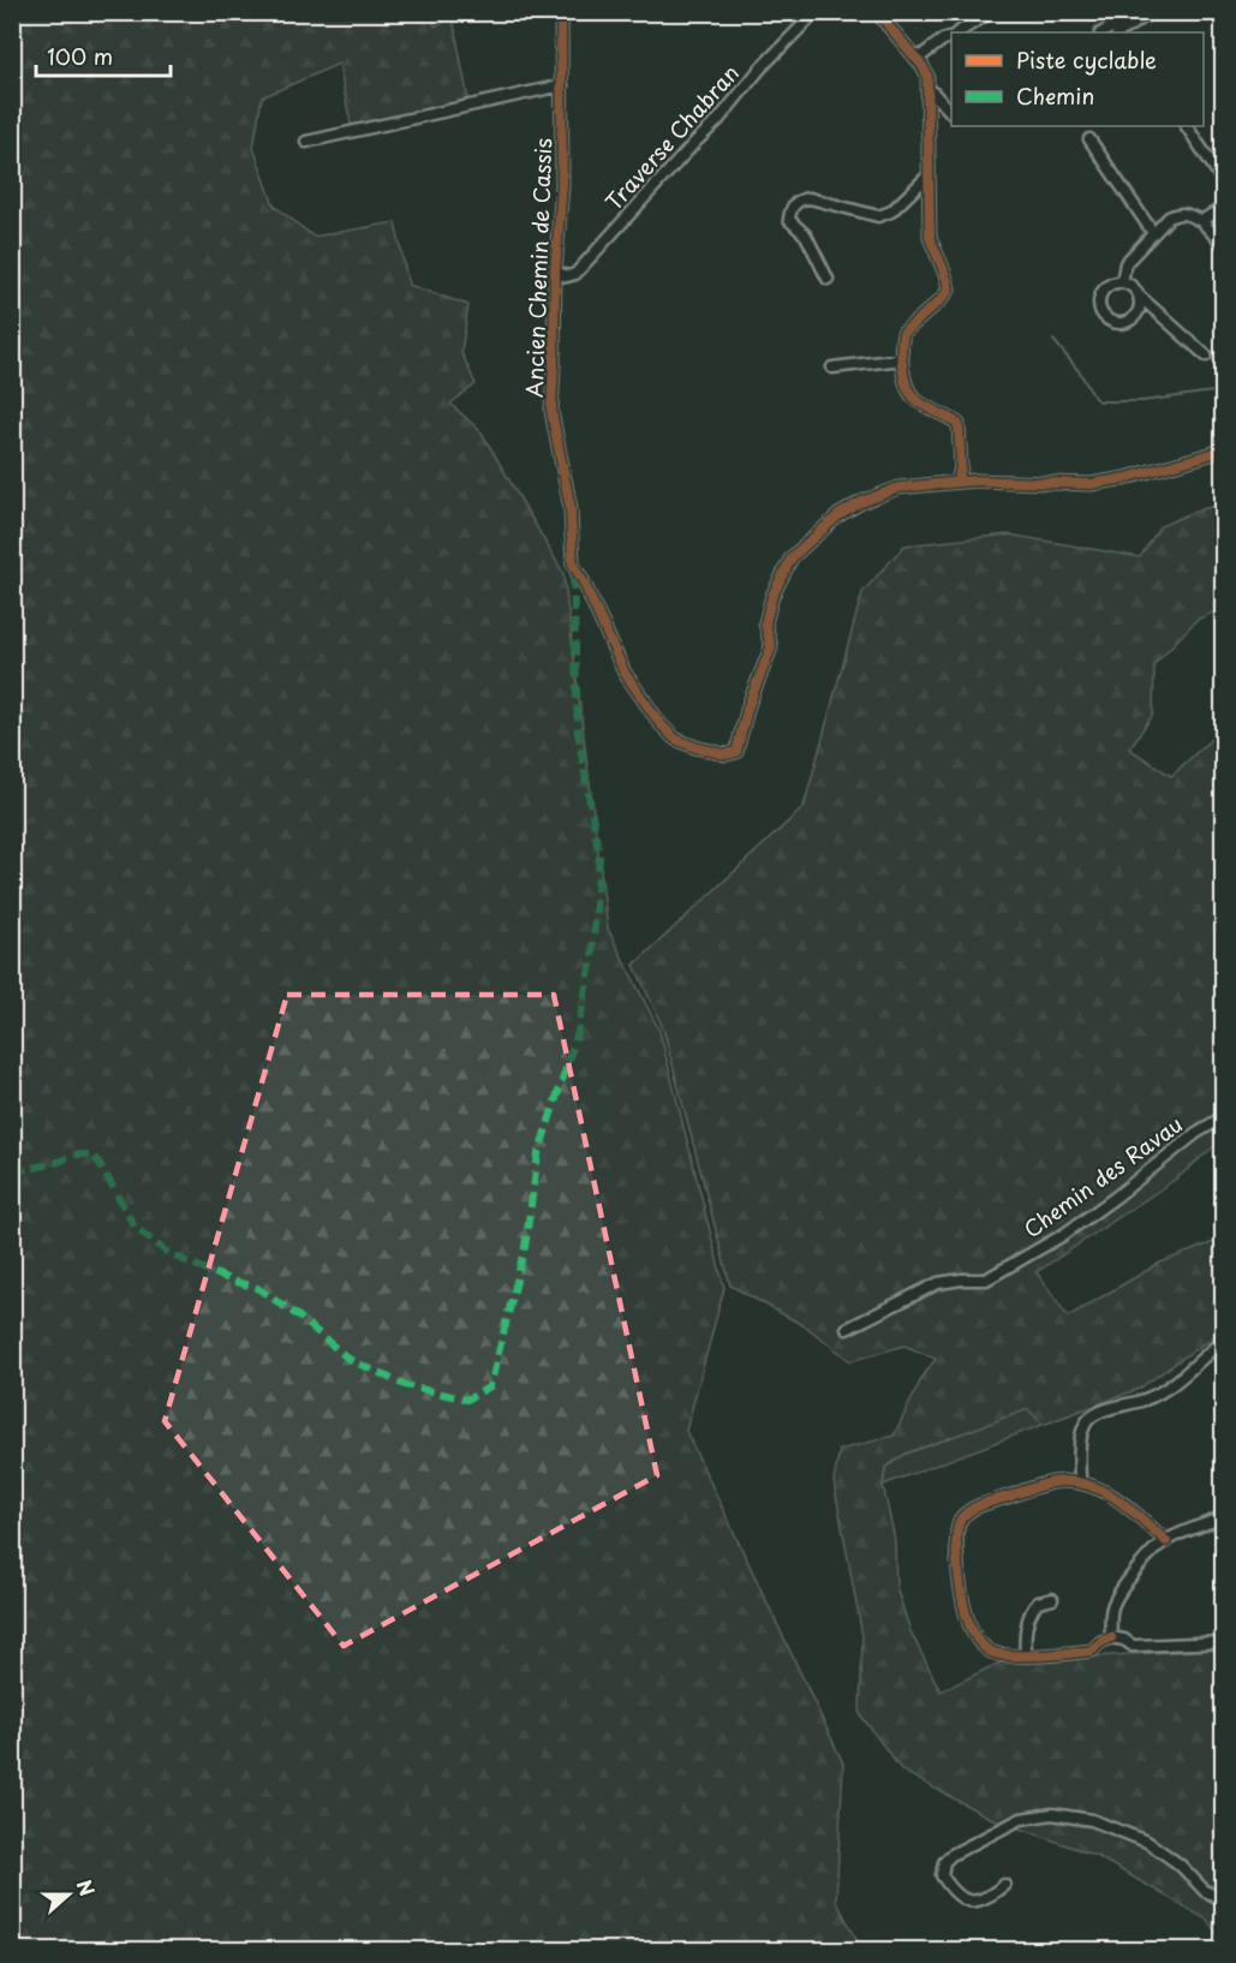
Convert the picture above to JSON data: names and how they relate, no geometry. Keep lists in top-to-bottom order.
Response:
{
  "streets": {
    "street": ["Traverse Chabran", "Ancien Chemin de Cassis", "Chemin des Ravau"]
  },
  "crossings": [
    ["Traverse Chabran", "Ancien Chemin de Cassis"]
  ],
  "legend": ["Piste cyclable", "Chemin"],
  "scale_bar": "100 m",
  "north": "right"
}
